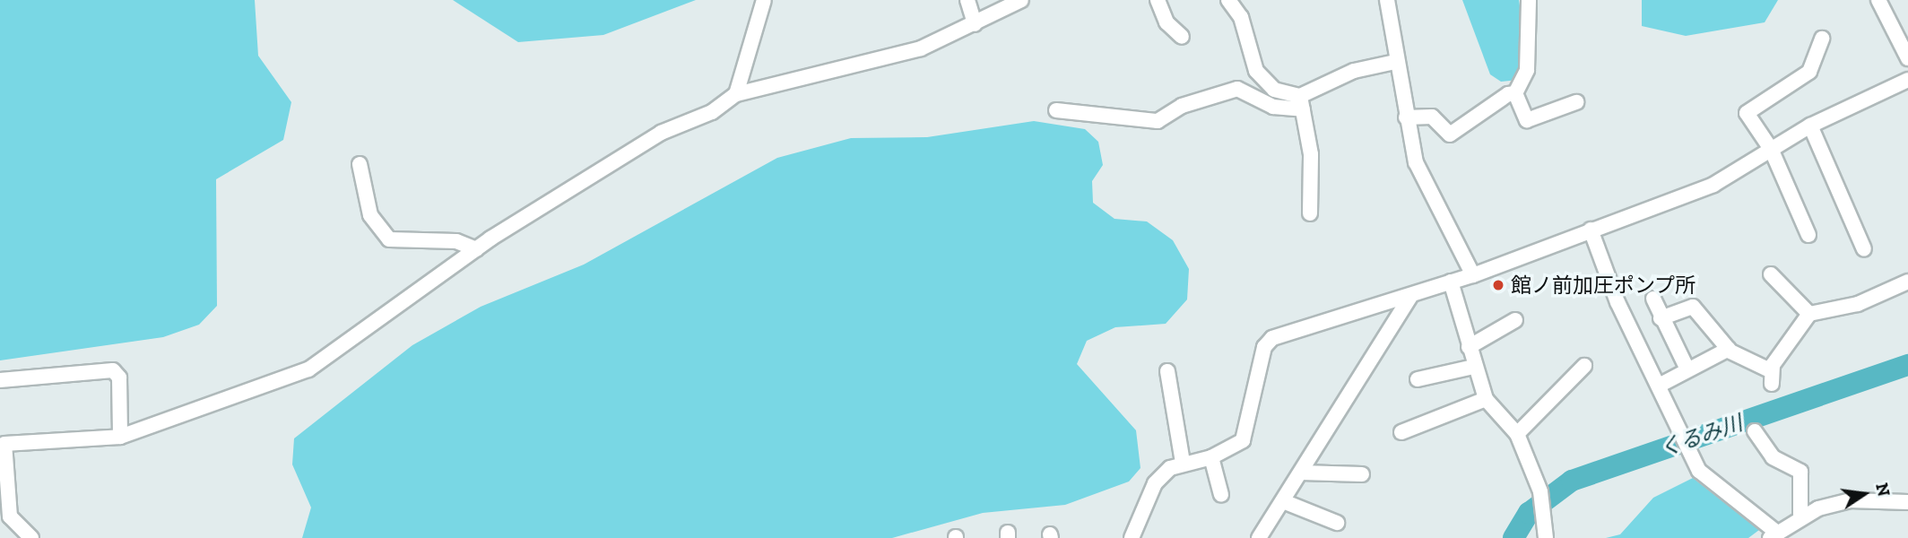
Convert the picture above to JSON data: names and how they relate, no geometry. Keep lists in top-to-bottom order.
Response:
{
  "water": ["くるみ川"],
  "places": ["館ノ前加圧ポンプ所"],
  "north": "right"
}
